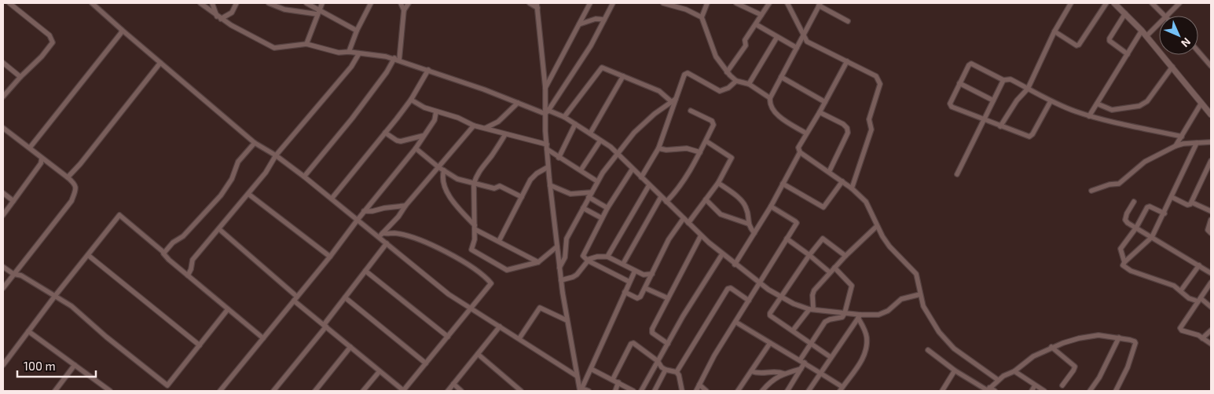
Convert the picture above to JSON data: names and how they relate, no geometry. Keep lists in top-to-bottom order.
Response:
{
  "scale_bar": "100 m",
  "north": "bottom right"
}
